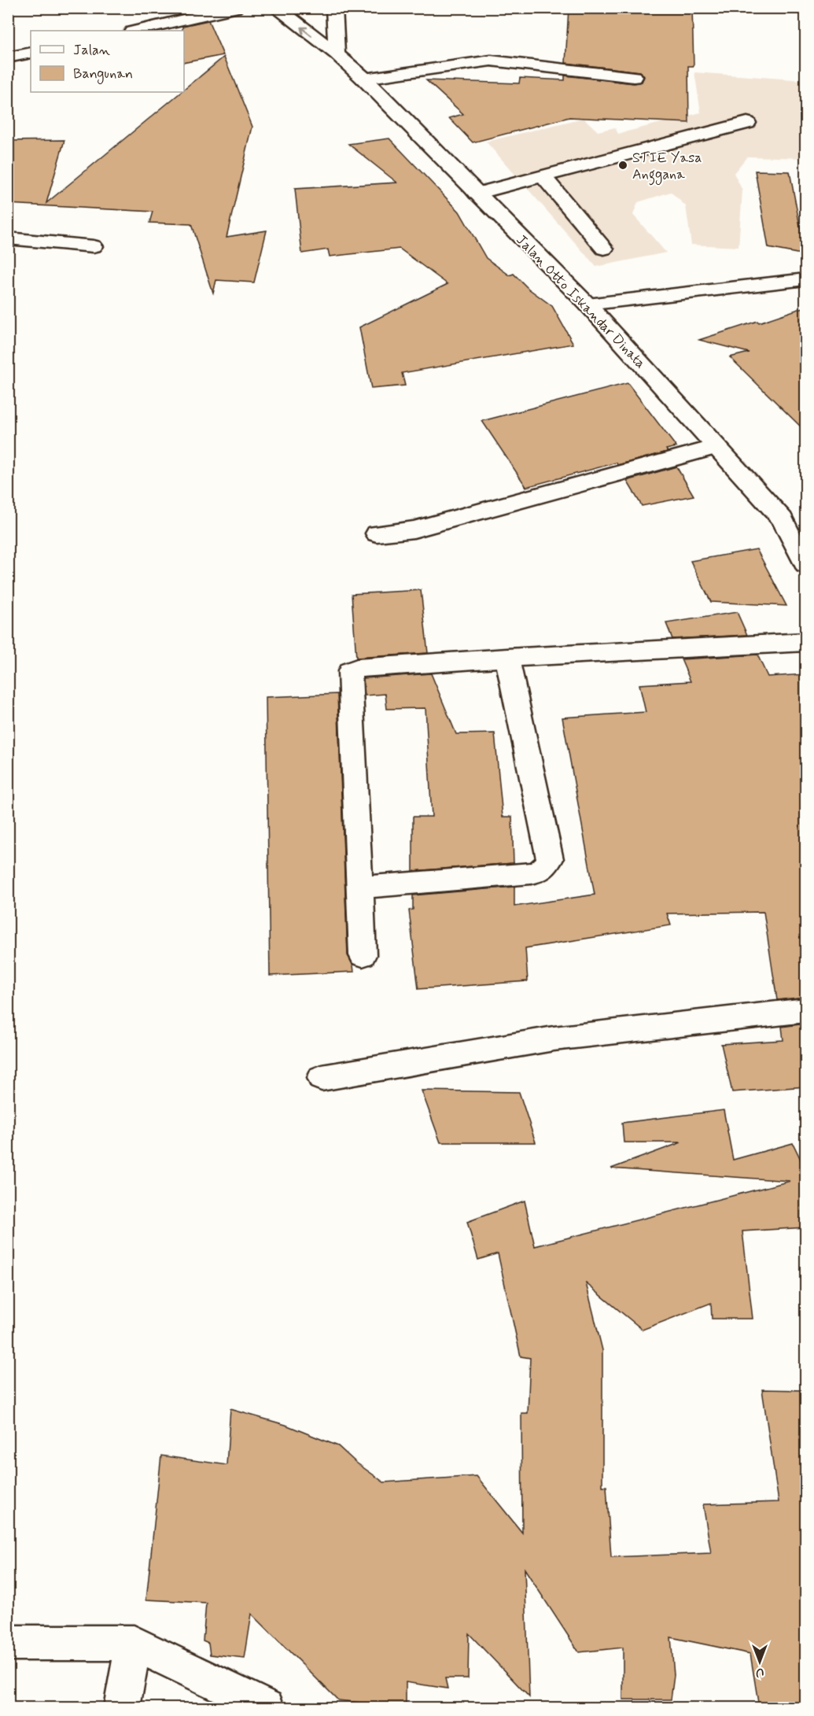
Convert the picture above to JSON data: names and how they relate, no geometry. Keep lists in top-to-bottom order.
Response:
{
  "streets": {
    "street": ["Jalan Otto Iskandar Dinata"]
  },
  "places": ["STIE Yasa Anggana"],
  "legend": ["Jalan", "Bangunan"],
  "north": "bottom"
}
